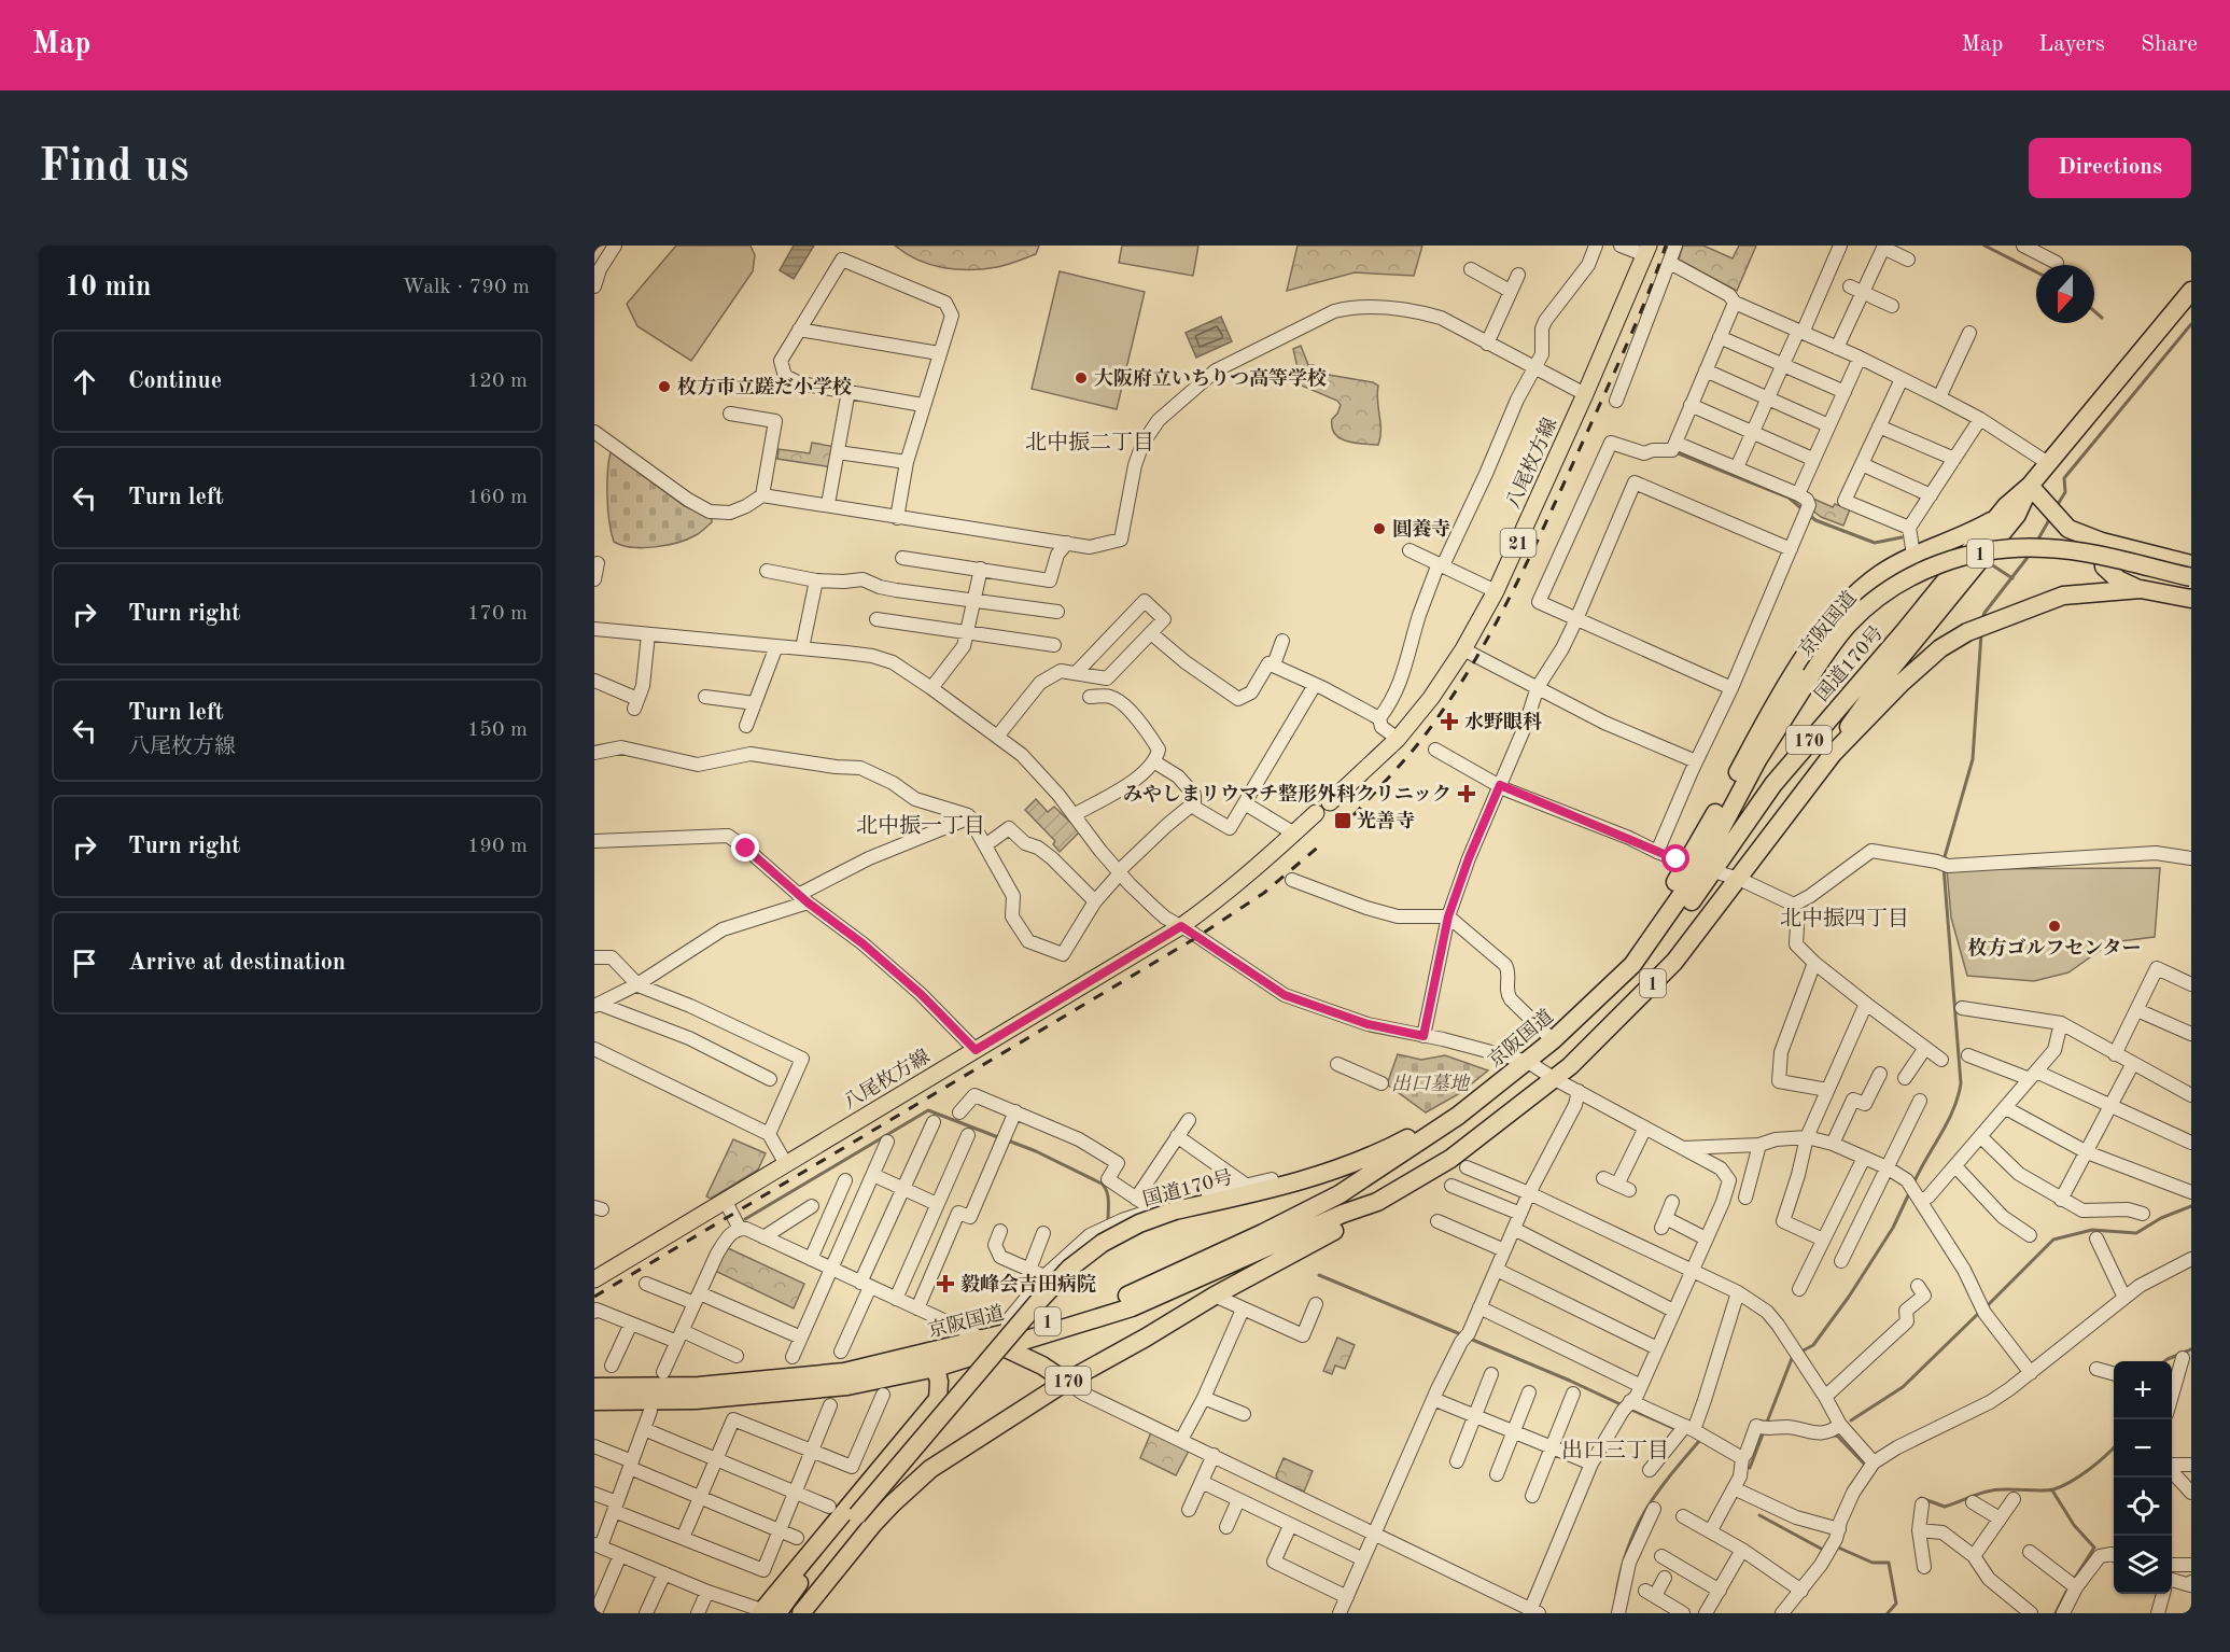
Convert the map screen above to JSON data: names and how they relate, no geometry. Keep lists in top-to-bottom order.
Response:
{
  "streets": {
    "highway": [
      "1",
      "京阪国道",
      "国道170号",
      "170"
    ],
    "main road": ["八尾枚方線", "21"]
  },
  "crossings": [
    ["京阪国道", "国道170号"],
    ["京阪国道", "170"]
  ],
  "districts": [
    "北中振二丁目",
    "北中振一丁目",
    "北中振四丁目",
    "出口三丁目"
  ],
  "parks": ["出口墓地"],
  "places": {
    "other": [
      "大阪府立いちりつ高等学校",
      "枚方市立蹉だ小学校",
      "圓養寺",
      "枚方ゴルフセンター"
    ],
    "health": ["水野眼科", "みやしまリウマチ整形外科クリニック", "毅峰会吉田病院"],
    "transit": ["光善寺"]
  },
  "north": "bottom",
  "page": {
    "header": "Map",
    "nav": ["Map", "Layers", "Share"],
    "buttons": "Directions",
    "title": "Find us",
    "heading": ["10 min", "Walk · 790 m"],
    "list": [
      ["Continue", "120 m"],
      ["Turn left", "160 m"],
      ["Turn right", "170 m"],
      ["Turn left", "八尾枚方線", "150 m"],
      ["Turn right", "190 m"],
      "Arrive at destination"
    ],
    "map_buttons": ["+", "−"]
  }
}
